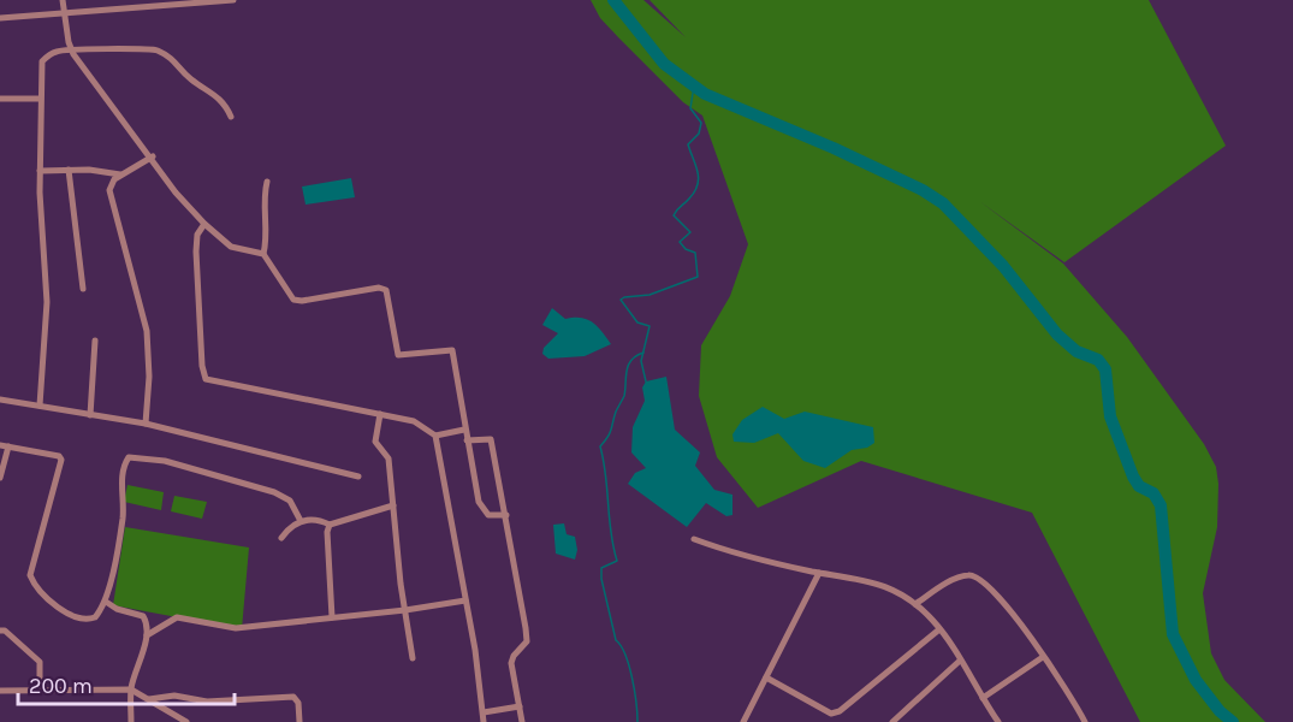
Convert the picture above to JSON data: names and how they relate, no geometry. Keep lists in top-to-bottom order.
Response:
{
  "scale_bar": "200 m"
}
